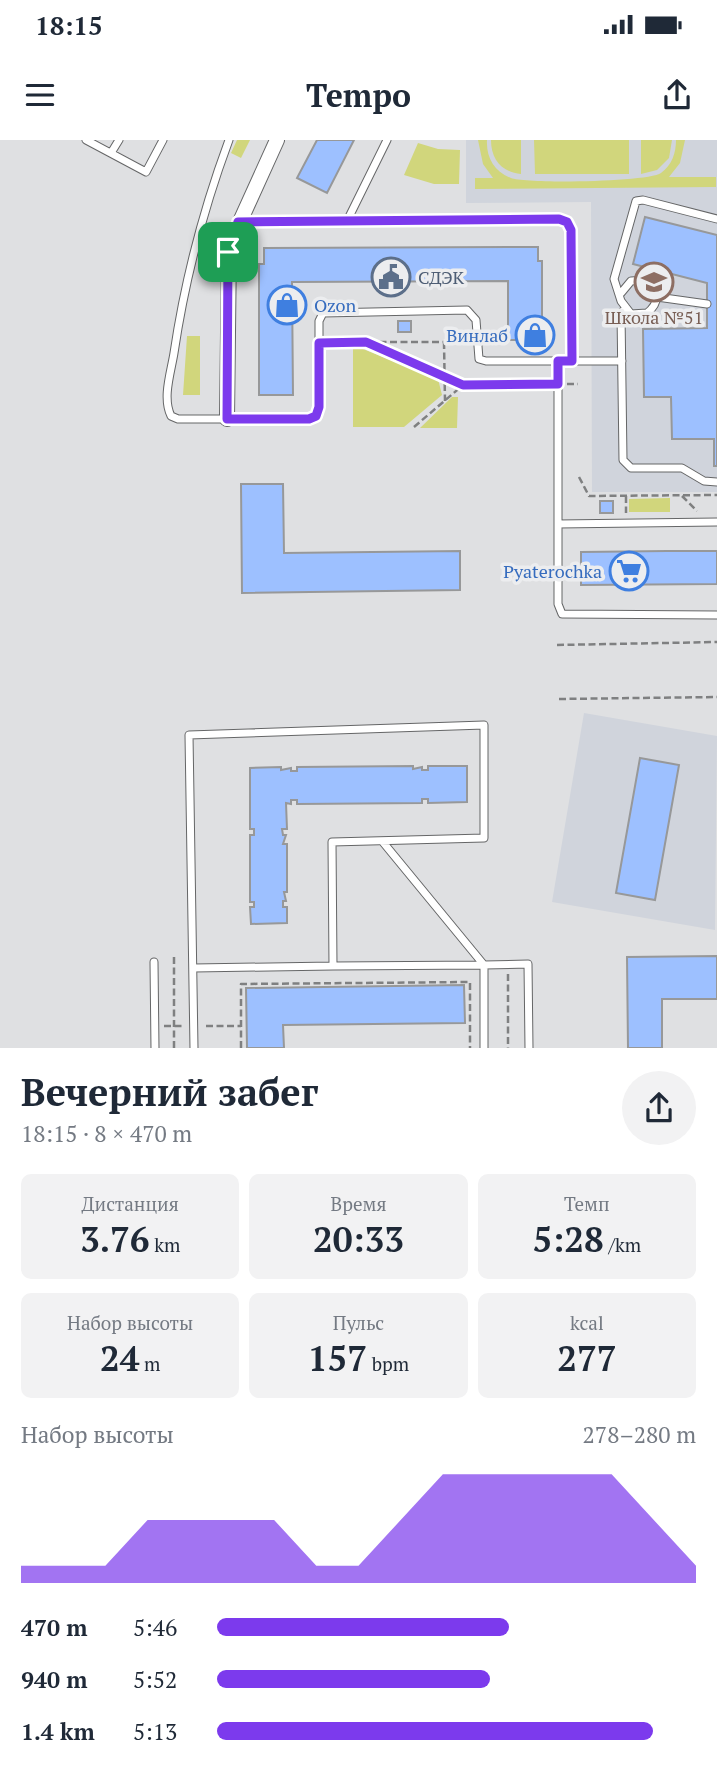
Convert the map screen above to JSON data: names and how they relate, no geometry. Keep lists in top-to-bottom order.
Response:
{
  "places": {
    "public building": ["СДЭК"],
    "school or university": ["Школа №51"],
    "shop": ["Ozon", "Винлаб"],
    "supermarket": ["Pyaterochka"]
  },
  "page": {
    "status": "18:15",
    "header": "Tempo",
    "heading": ["Вечерний забег", "18:15 · 8 × 470 m"],
    "stats": [
      ["Дистанция", "3.76 km"],
      ["Время", "20:33"],
      ["Темп", "5:28 /km"],
      ["Набор высоты", "24 m"],
      ["Пульс", "157 bpm"],
      ["kcal", "277"]
    ],
    "chart": ["Набор высоты", "278–280 m"],
    "list": [
      {
        "name": "470 m",
        "note": "5:46"
      },
      {
        "name": "940 m",
        "note": "5:52"
      },
      {
        "name": "1.4 km",
        "note": "5:13"
      }
    ]
  }
}
